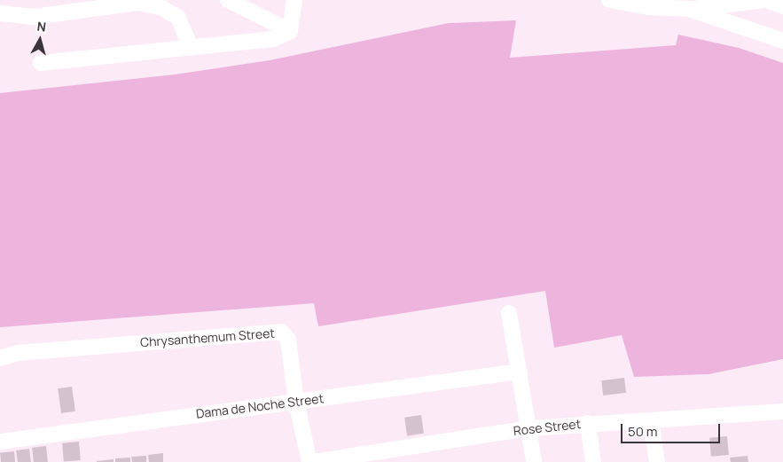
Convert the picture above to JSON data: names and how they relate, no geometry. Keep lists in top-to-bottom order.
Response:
{
  "streets": {
    "street": ["Chrysanthemum Street", "Dama de Noche Street", "Rose Street"]
  },
  "crossings": [
    ["Chrysanthemum Street", "Dama de Noche Street"]
  ],
  "scale_bar": "50 m",
  "north": "top"
}
